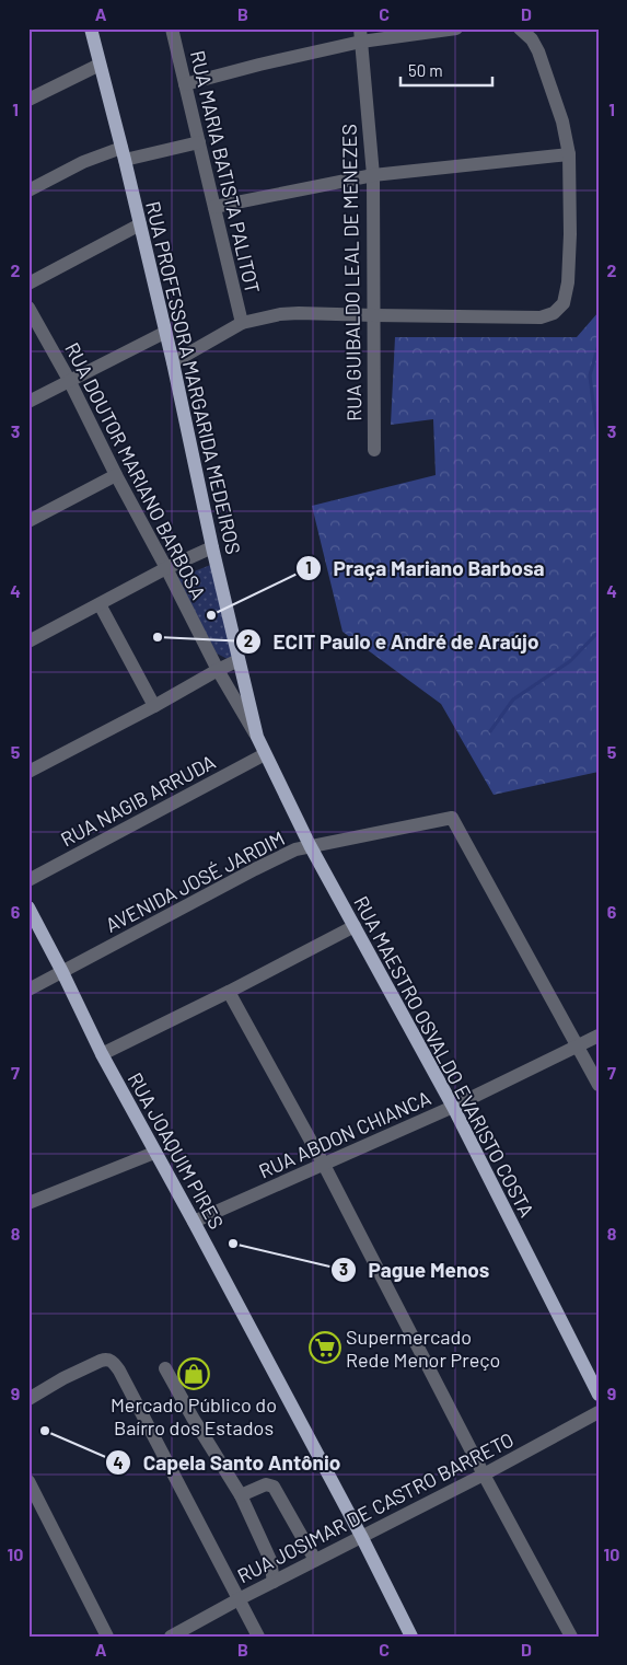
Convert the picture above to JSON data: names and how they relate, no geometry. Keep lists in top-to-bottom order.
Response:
{
  "streets": {
    "main road": ["RUA PROFESSORA MARGARIDA MEDEIROS", "RUA MAESTRO OSVALDO EVARISTO COSTA", "RUA JOAQUIM PIRES"],
    "street": [
      "RUA MARIA BATISTA PALITOT",
      "RUA GUIBALDO LEAL DE MENEZES",
      "RUA DOUTOR MARIANO BARBOSA",
      "RUA NAGIB ARRUDA",
      "AVENIDA JOSÉ JARDIM",
      "RUA ABDON CHIANCA",
      "RUA JOSIMAR DE CASTRO BARRETO"
    ]
  },
  "crossings": [
    ["RUA PROFESSORA MARGARIDA MEDEIROS", "RUA DOUTOR MARIANO BARBOSA"],
    ["RUA PROFESSORA MARGARIDA MEDEIROS", "RUA MAESTRO OSVALDO EVARISTO COSTA"],
    ["RUA DOUTOR MARIANO BARBOSA", "RUA MAESTRO OSVALDO EVARISTO COSTA"],
    ["RUA NAGIB ARRUDA", "RUA MAESTRO OSVALDO EVARISTO COSTA"],
    ["AVENIDA JOSÉ JARDIM", "RUA MAESTRO OSVALDO EVARISTO COSTA"],
    ["AVENIDA JOSÉ JARDIM", "RUA ABDON CHIANCA"],
    ["AVENIDA JOSÉ JARDIM", "RUA JOAQUIM PIRES"],
    ["RUA MAESTRO OSVALDO EVARISTO COSTA", "RUA ABDON CHIANCA"],
    ["RUA ABDON CHIANCA", "RUA JOAQUIM PIRES"],
    ["RUA JOAQUIM PIRES", "RUA JOSIMAR DE CASTRO BARRETO"]
  ],
  "places": {
    "other": [
      "Praça Mariano Barbosa",
      "ECIT Paulo e André de Araújo",
      "Pague Menos",
      "Capela Santo Antônio"
    ],
    "supermarket": ["Supermercado Rede Menor Preço"],
    "shop": ["Mercado Público do Baírro dos Estados"]
  },
  "scale_bar": "50 m",
  "grid": {
    "columns": [
      "A",
      "B",
      "C",
      "D"
    ],
    "rows": [
      "1",
      "2",
      "3",
      "4",
      "5",
      "6",
      "7",
      "8",
      "9",
      "10"
    ]
  }
}
